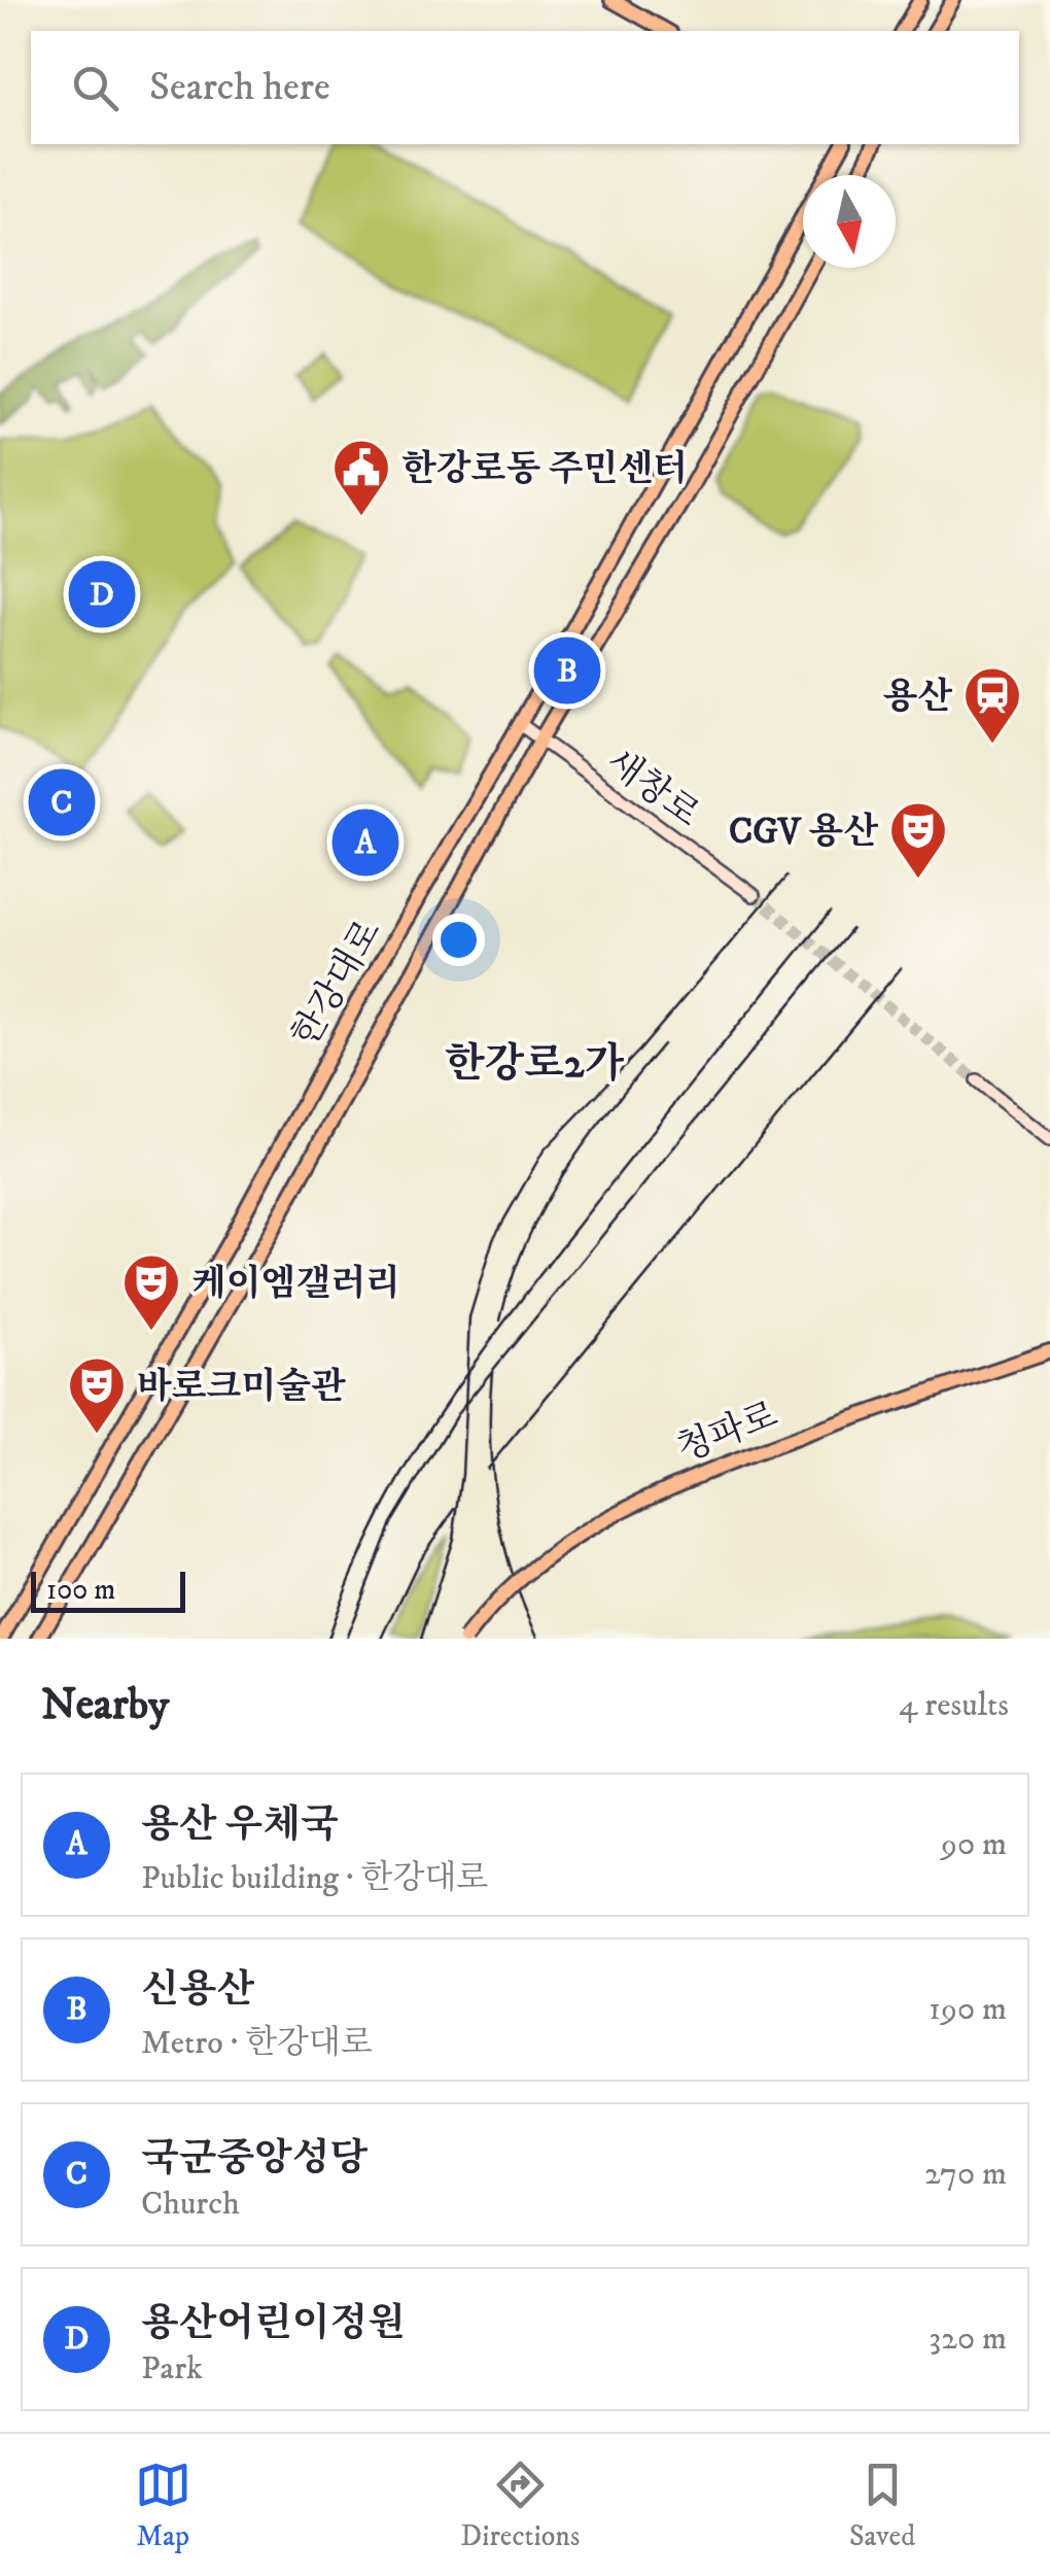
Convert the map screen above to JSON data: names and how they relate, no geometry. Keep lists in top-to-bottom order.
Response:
{
  "streets": {
    "main road": ["새창로", "한강대로", "청파로"]
  },
  "crossings": [
    ["새창로", "한강대로"]
  ],
  "districts": ["한강로2가"],
  "places": {
    "public building": ["한강로동 주민센터"],
    "station": ["용산"],
    "theatre": ["CGV 용산", "케이엠갤러리", "바로크미술관"]
  },
  "scale_bar": "100 m",
  "north": "bottom",
  "page": {
    "search": "Search here",
    "pins": [
      "D",
      "B",
      "C",
      "A"
    ],
    "scale": "100 m",
    "heading": ["Nearby", "4 results"],
    "list": [
      {
        "mark": "A",
        "name": "용산 우체국",
        "note": "Public building · 한강대로",
        "value": "90 m"
      },
      {
        "mark": "B",
        "name": "신용산",
        "note": "Metro · 한강대로",
        "value": "190 m"
      },
      {
        "mark": "C",
        "name": "국군중앙성당",
        "note": "Church",
        "value": "270 m"
      },
      {
        "mark": "D",
        "name": "용산어린이정원",
        "note": "Park",
        "value": "320 m"
      }
    ],
    "nav": ["Map", "Directions", "Saved"]
  }
}
